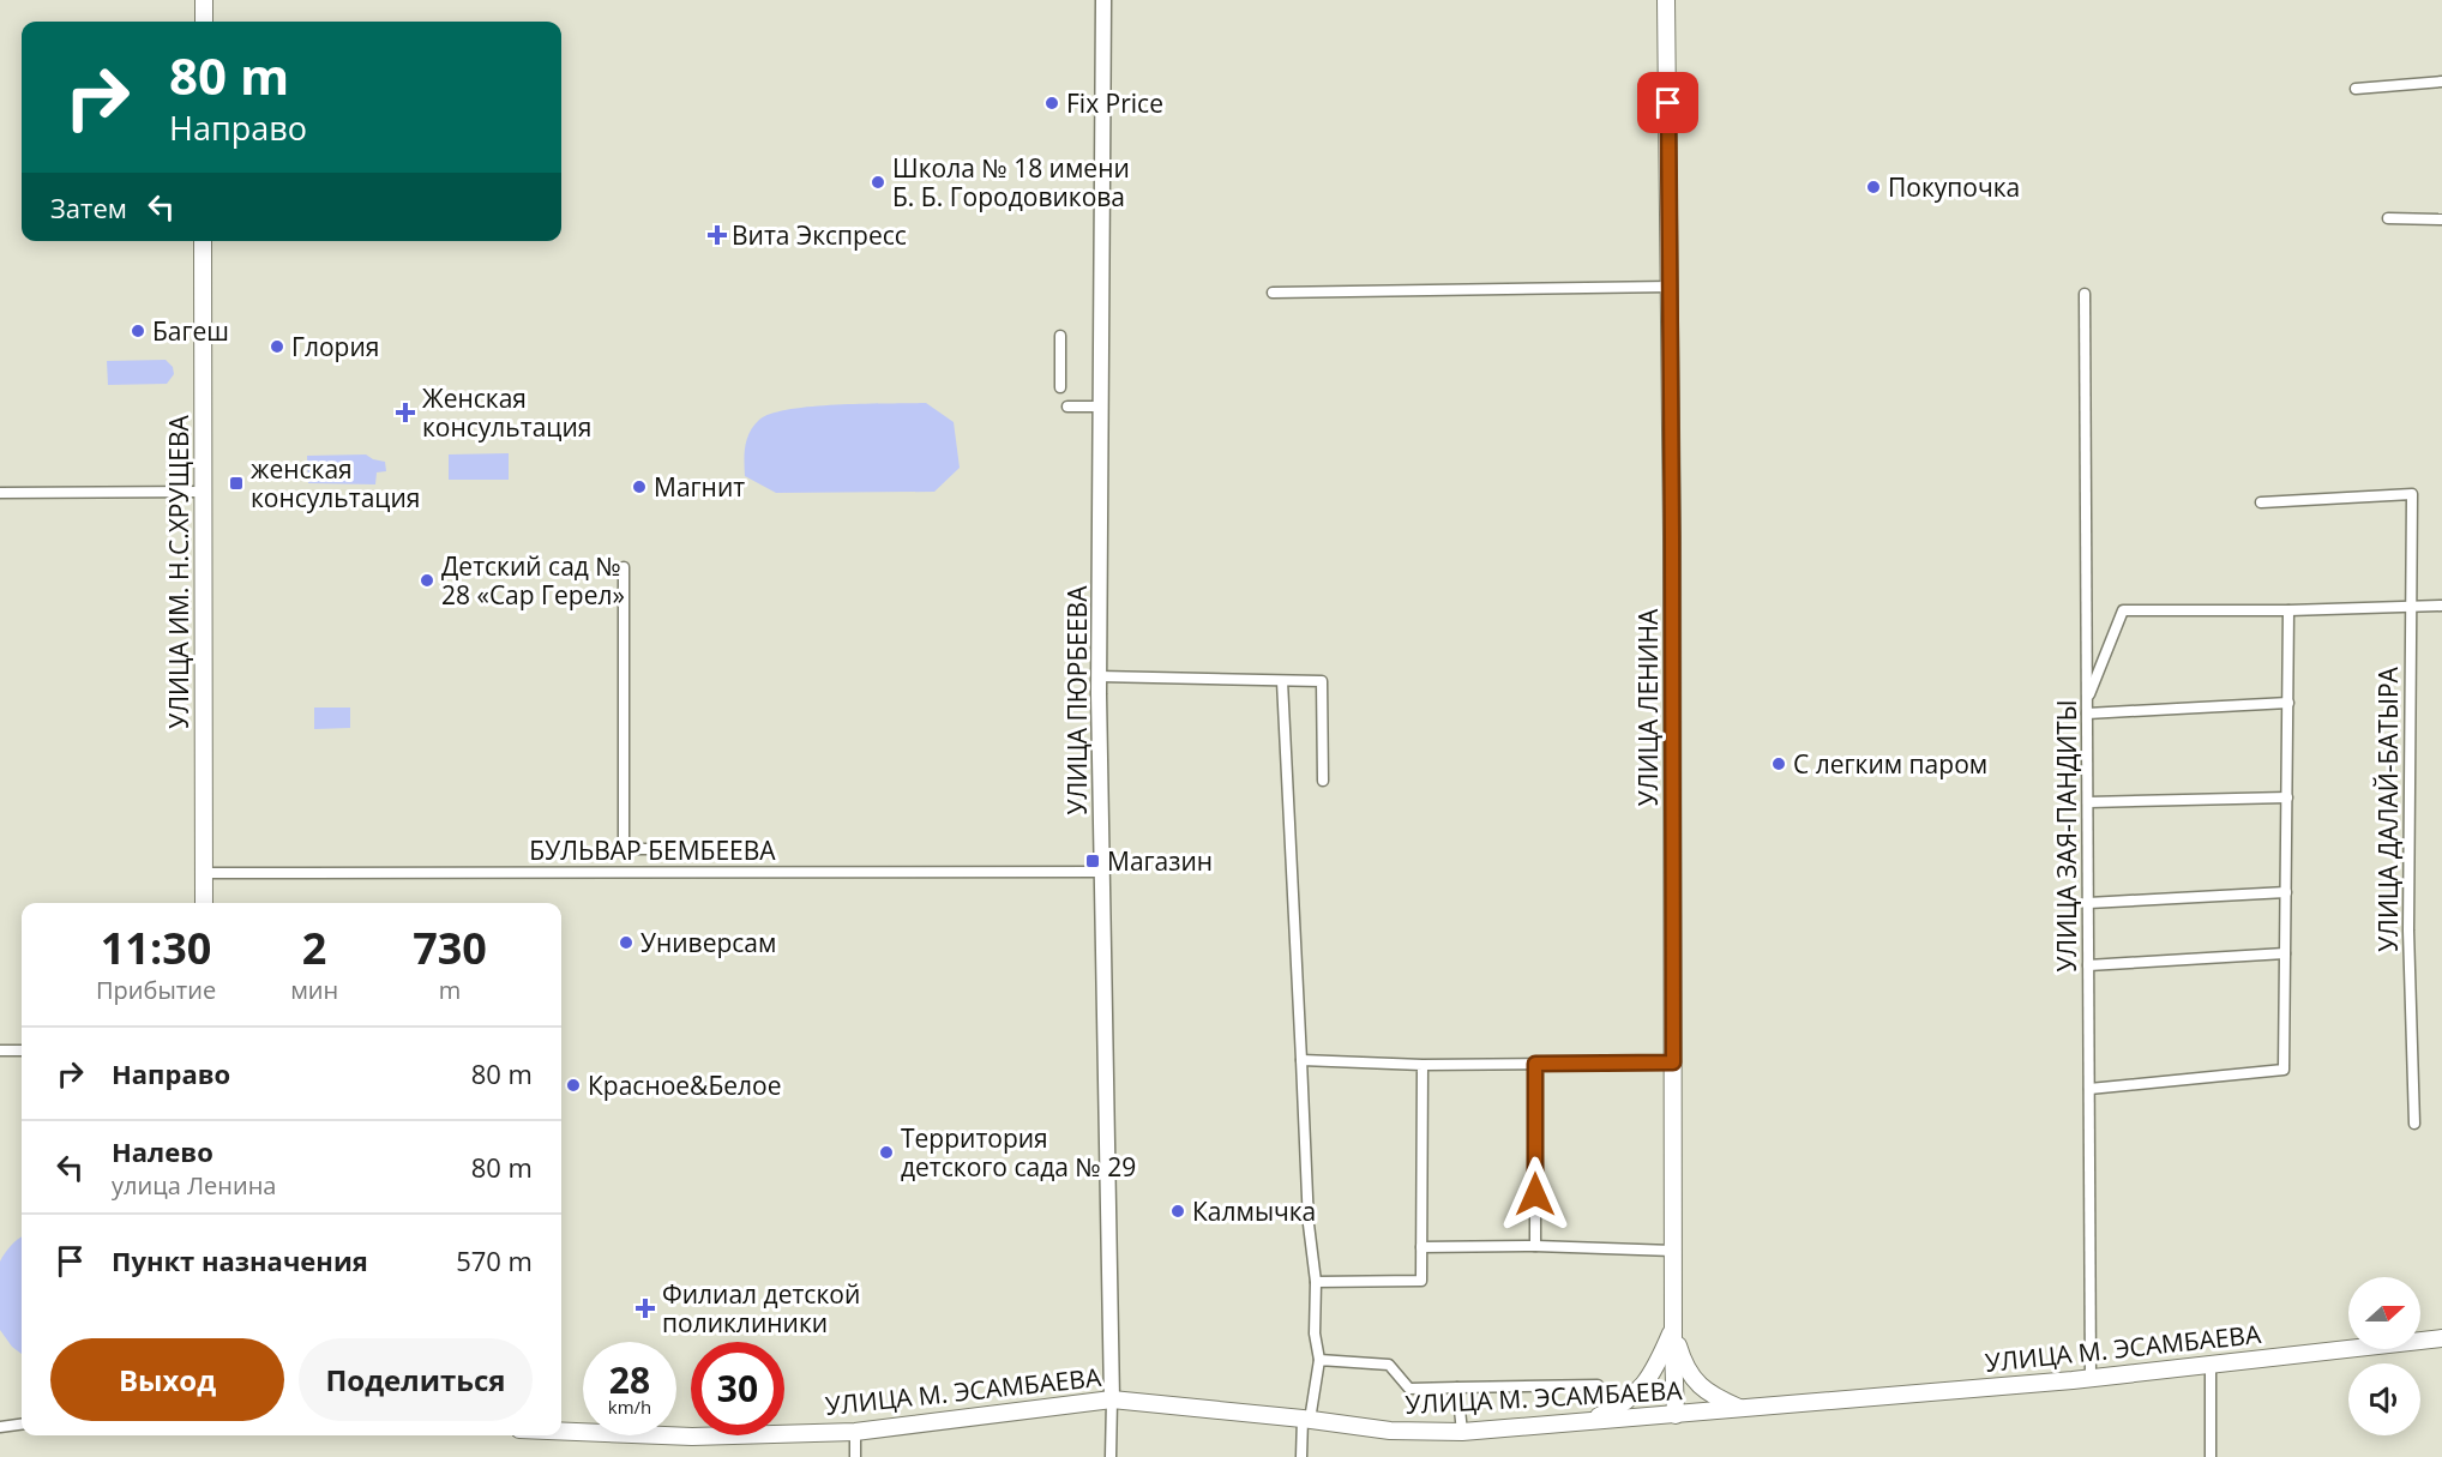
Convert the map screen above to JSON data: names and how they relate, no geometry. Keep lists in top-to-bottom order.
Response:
{
  "streets": {
    "main road": [
      "УЛИЦА ИМ. Н.С.ХРУЩЕВА",
      "УЛИЦА ПЮРБЕЕВА",
      "УЛИЦА ЛЕНИНА",
      "УЛИЦА М. ЭСАМБАЕВА"
    ],
    "street": ["УЛИЦА ДАЛАЙ-БАТЫРА", "УЛИЦА ЗАЯ-ПАНДИТЫ", "БУЛЬВАР БЕМБЕЕВА"]
  },
  "crossings": [
    ["УЛИЦА ИМ. Н.С.ХРУЩЕВА", "БУЛЬВАР БЕМБЕЕВА"],
    ["УЛИЦА ПЮРБЕЕВА", "БУЛЬВАР БЕМБЕЕВА"],
    ["УЛИЦА ПЮРБЕЕВА", "УЛИЦА М. ЭСАМБАЕВА"],
    ["УЛИЦА ЛЕНИНА", "УЛИЦА М. ЭСАМБАЕВА"],
    ["УЛИЦА ЗАЯ-ПАНДИТЫ", "УЛИЦА М. ЭСАМБАЕВА"]
  ],
  "places": {
    "other": [
      "Fix Price",
      "Школа № 18 имени Б. Б. Городовикова",
      "Покупочка",
      "Багеш",
      "Глория",
      "Магнит",
      "Детский сад № 28 «Сар Герел»",
      "С легким паром",
      "Универсам",
      "Красное&Белое",
      "Территория детского сада № 29",
      "Калмычка"
    ],
    "health": ["Вита Экспресс", "Женская консультация", "Филиал детской поликлиники"],
    "transit": ["женская консультация", "Магазин"]
  },
  "north": "right",
  "page": {
    "turn": ["80 m", "Направо"],
    "then": "Затем",
    "eta": [
      "11:30",
      "Прибытие",
      "2",
      "мин",
      "730",
      "m"
    ],
    "list": [
      {
        "name": "Направо",
        "value": "80 m"
      },
      {
        "name": "Налево",
        "note": "улица Ленина",
        "value": "80 m"
      },
      {
        "name": "Пункт назначения",
        "value": "570 m"
      }
    ],
    "buttons": ["Выход", "Поделиться"],
    "speed": "28 km/h",
    "limit": "30"
  }
}
